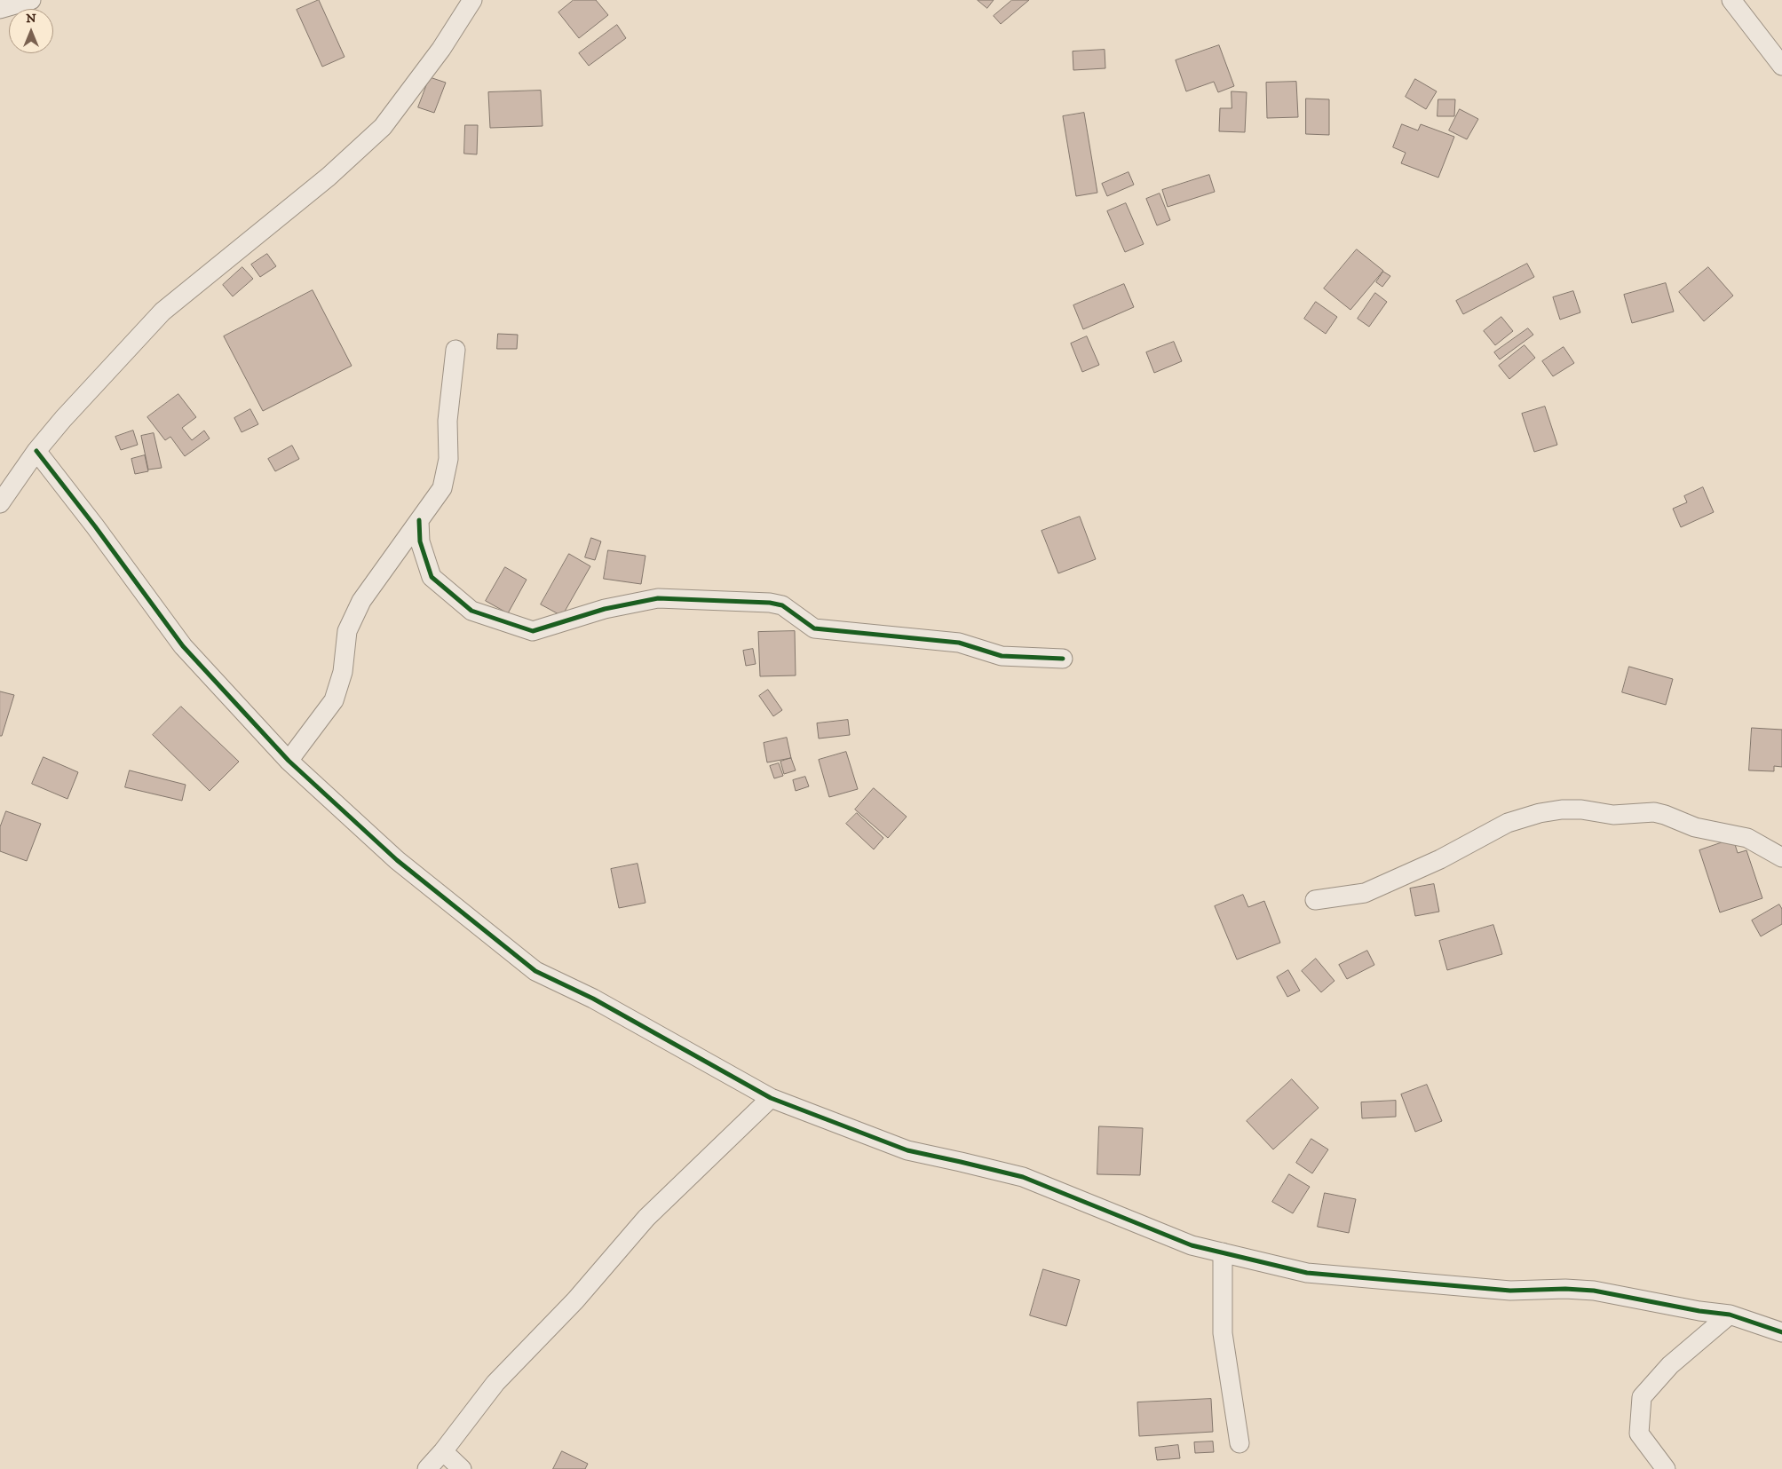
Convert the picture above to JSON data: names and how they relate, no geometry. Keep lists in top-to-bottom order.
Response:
{
  "north": "top"
}
